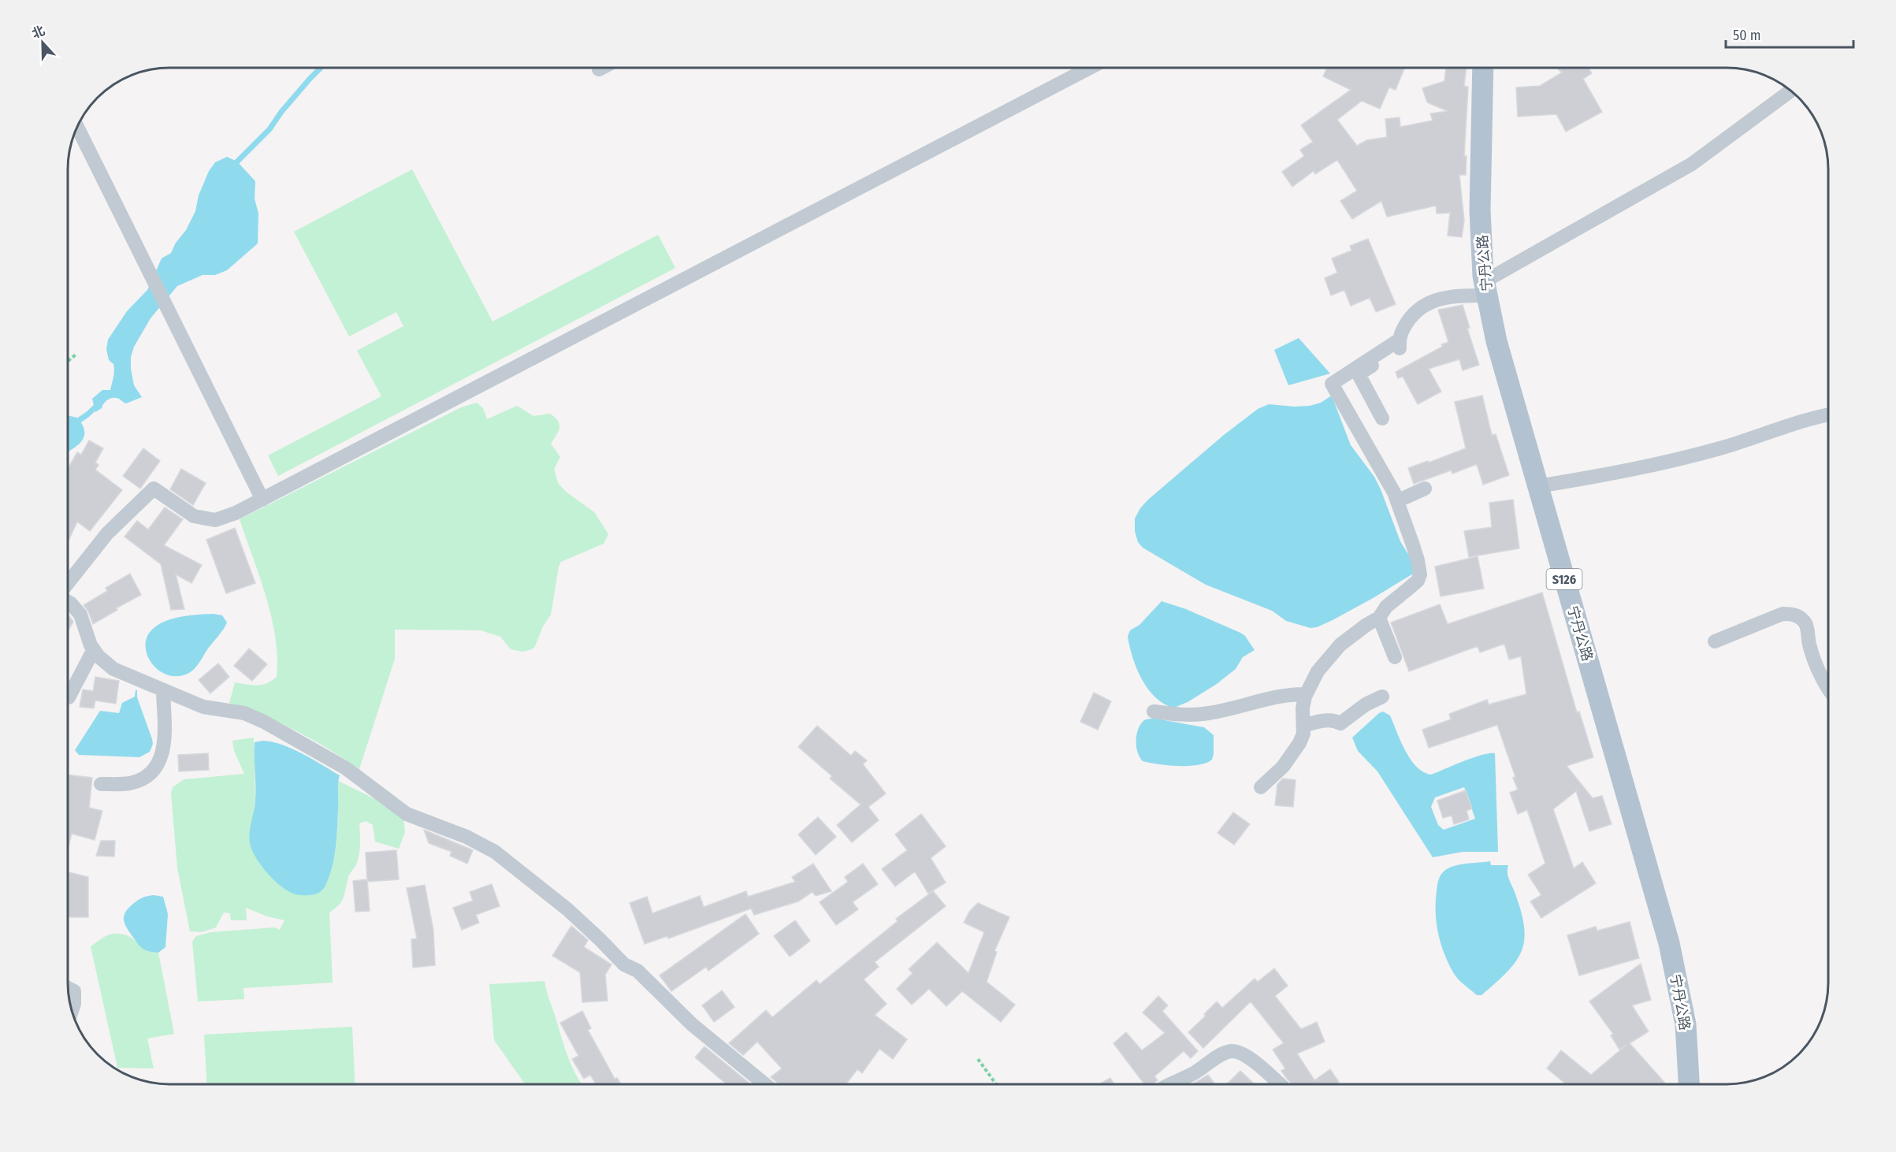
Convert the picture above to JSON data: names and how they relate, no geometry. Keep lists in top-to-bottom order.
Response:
{
  "streets": {
    "main road": ["宁丹公路", "S126"]
  },
  "scale_bar": "50 m",
  "north": "top"
}
